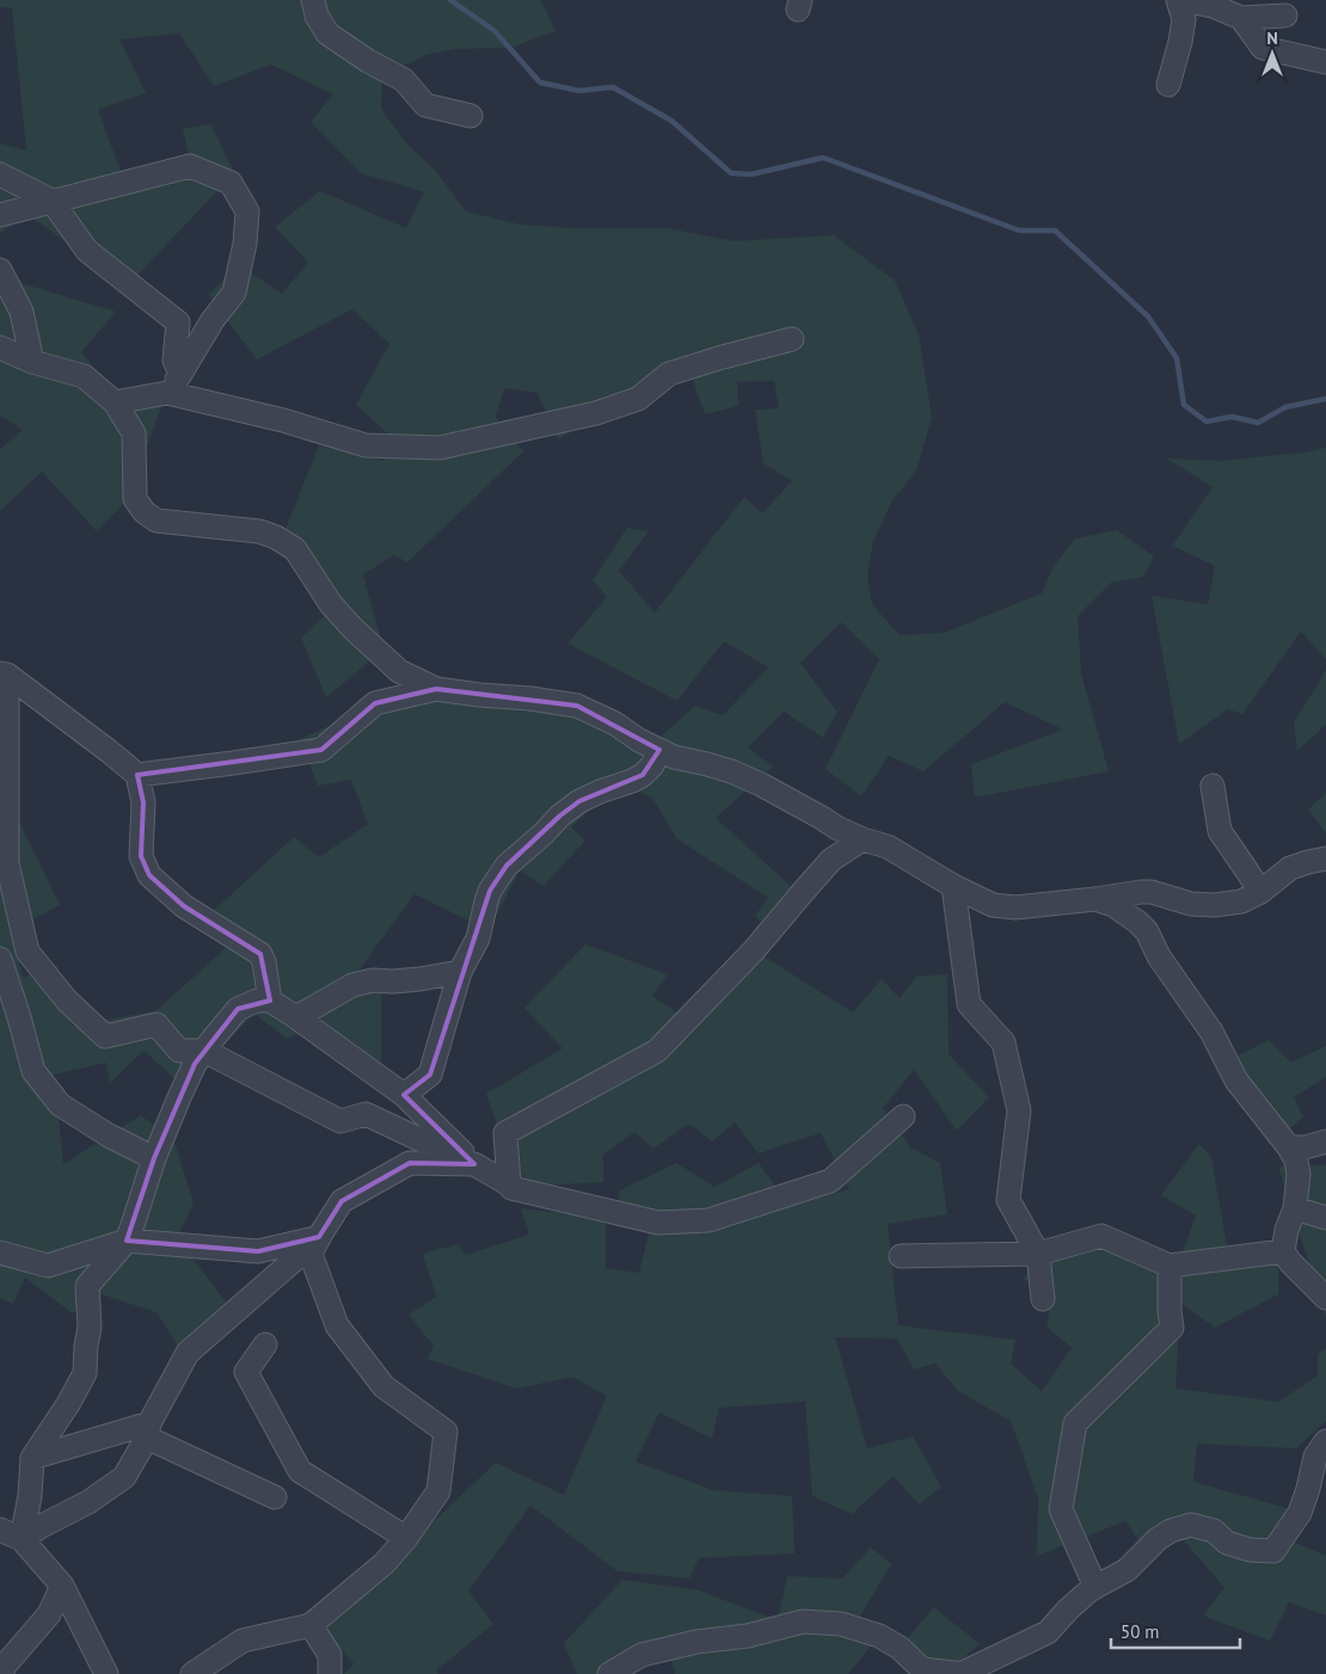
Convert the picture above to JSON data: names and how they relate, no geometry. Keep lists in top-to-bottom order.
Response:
{
  "scale_bar": "50 m",
  "north": "top"
}
